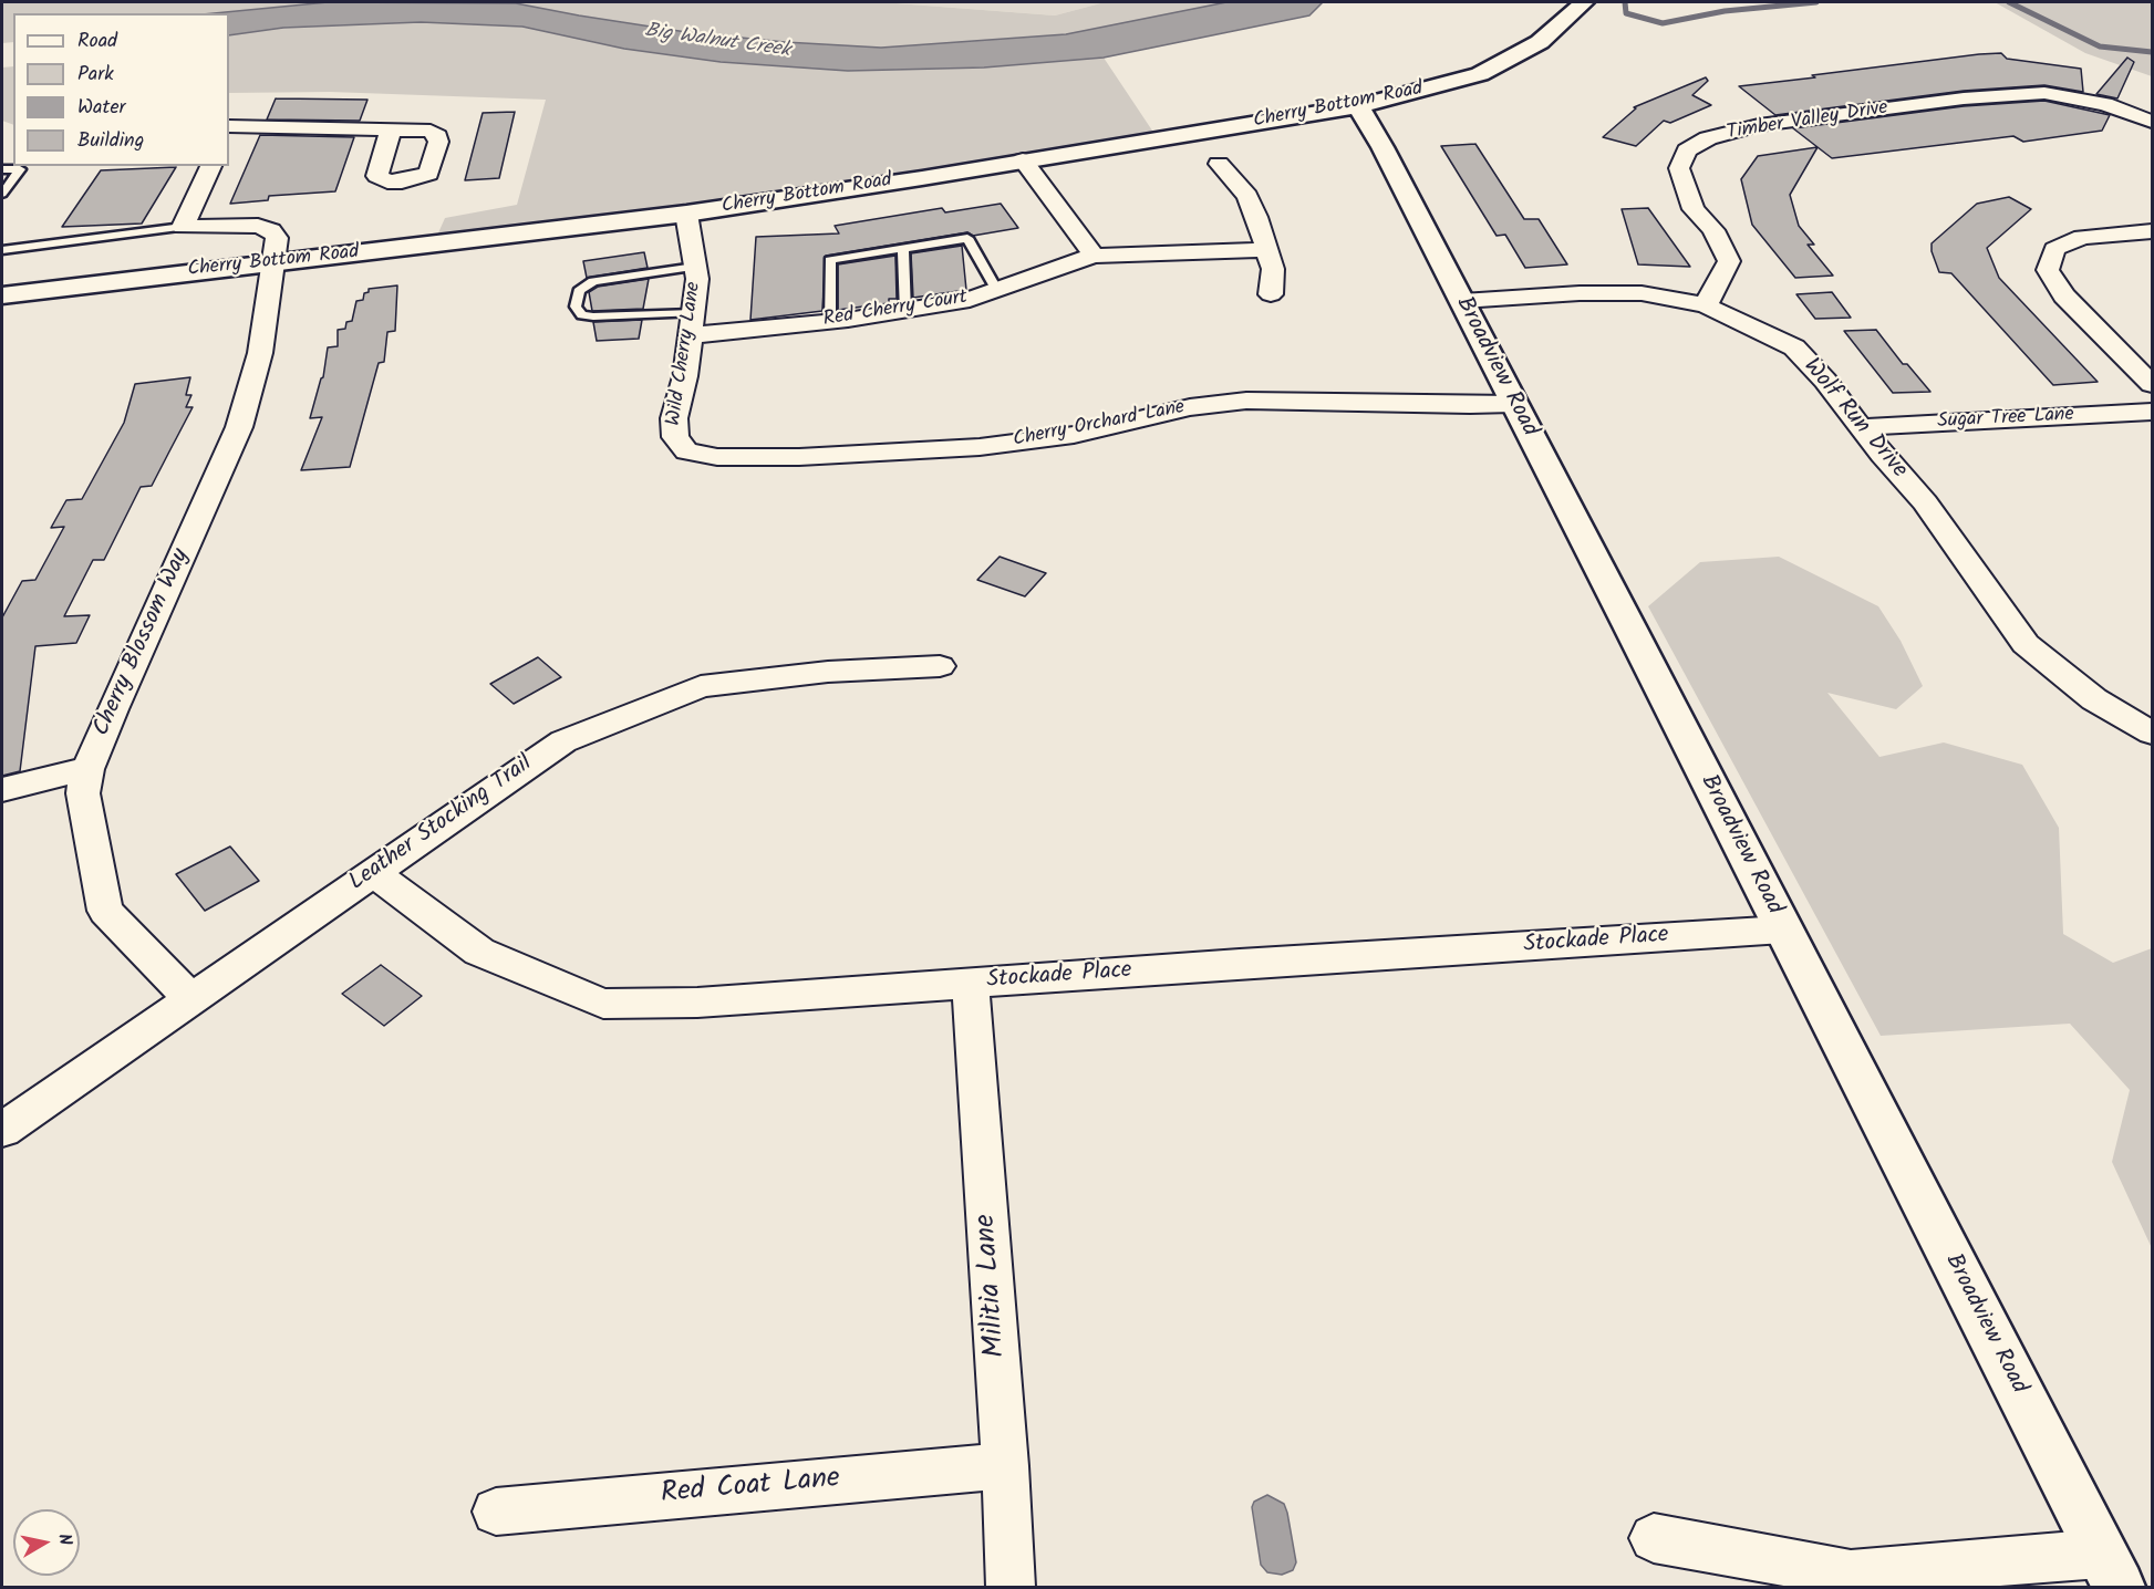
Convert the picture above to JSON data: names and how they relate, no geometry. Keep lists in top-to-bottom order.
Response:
{
  "streets": {
    "main road": ["Cherry Bottom Road", "Broadview Road"],
    "street": [
      "Timber Valley Drive",
      "Red Cherry Court",
      "Wild Cherry Lane",
      "Wolf Run Drive",
      "Sugar Tree Lane",
      "Cherry Orchard Lane",
      "Cherry Blossom Way",
      "Leather Stocking Trail",
      "Stockade Place",
      "Militia Lane",
      "Red Coat Lane"
    ]
  },
  "crossings": [
    ["Cherry Bottom Road", "Wild Cherry Lane"],
    ["Cherry Bottom Road", "Broadview Road"],
    ["Cherry Bottom Road", "Cherry Blossom Way"],
    ["Timber Valley Drive", "Wolf Run Drive"],
    ["Red Cherry Court", "Wild Cherry Lane"],
    ["Wild Cherry Lane", "Cherry Orchard Lane"],
    ["Broadview Road", "Wolf Run Drive"],
    ["Broadview Road", "Cherry Orchard Lane"],
    ["Broadview Road", "Stockade Place"],
    ["Wolf Run Drive", "Sugar Tree Lane"],
    ["Cherry Blossom Way", "Leather Stocking Trail"],
    ["Leather Stocking Trail", "Stockade Place"],
    ["Stockade Place", "Militia Lane"],
    ["Militia Lane", "Red Coat Lane"]
  ],
  "water": ["Big Walnut Creek"],
  "legend": [
    "Road",
    "Park",
    "Water",
    "Building"
  ],
  "north": "right"
}
